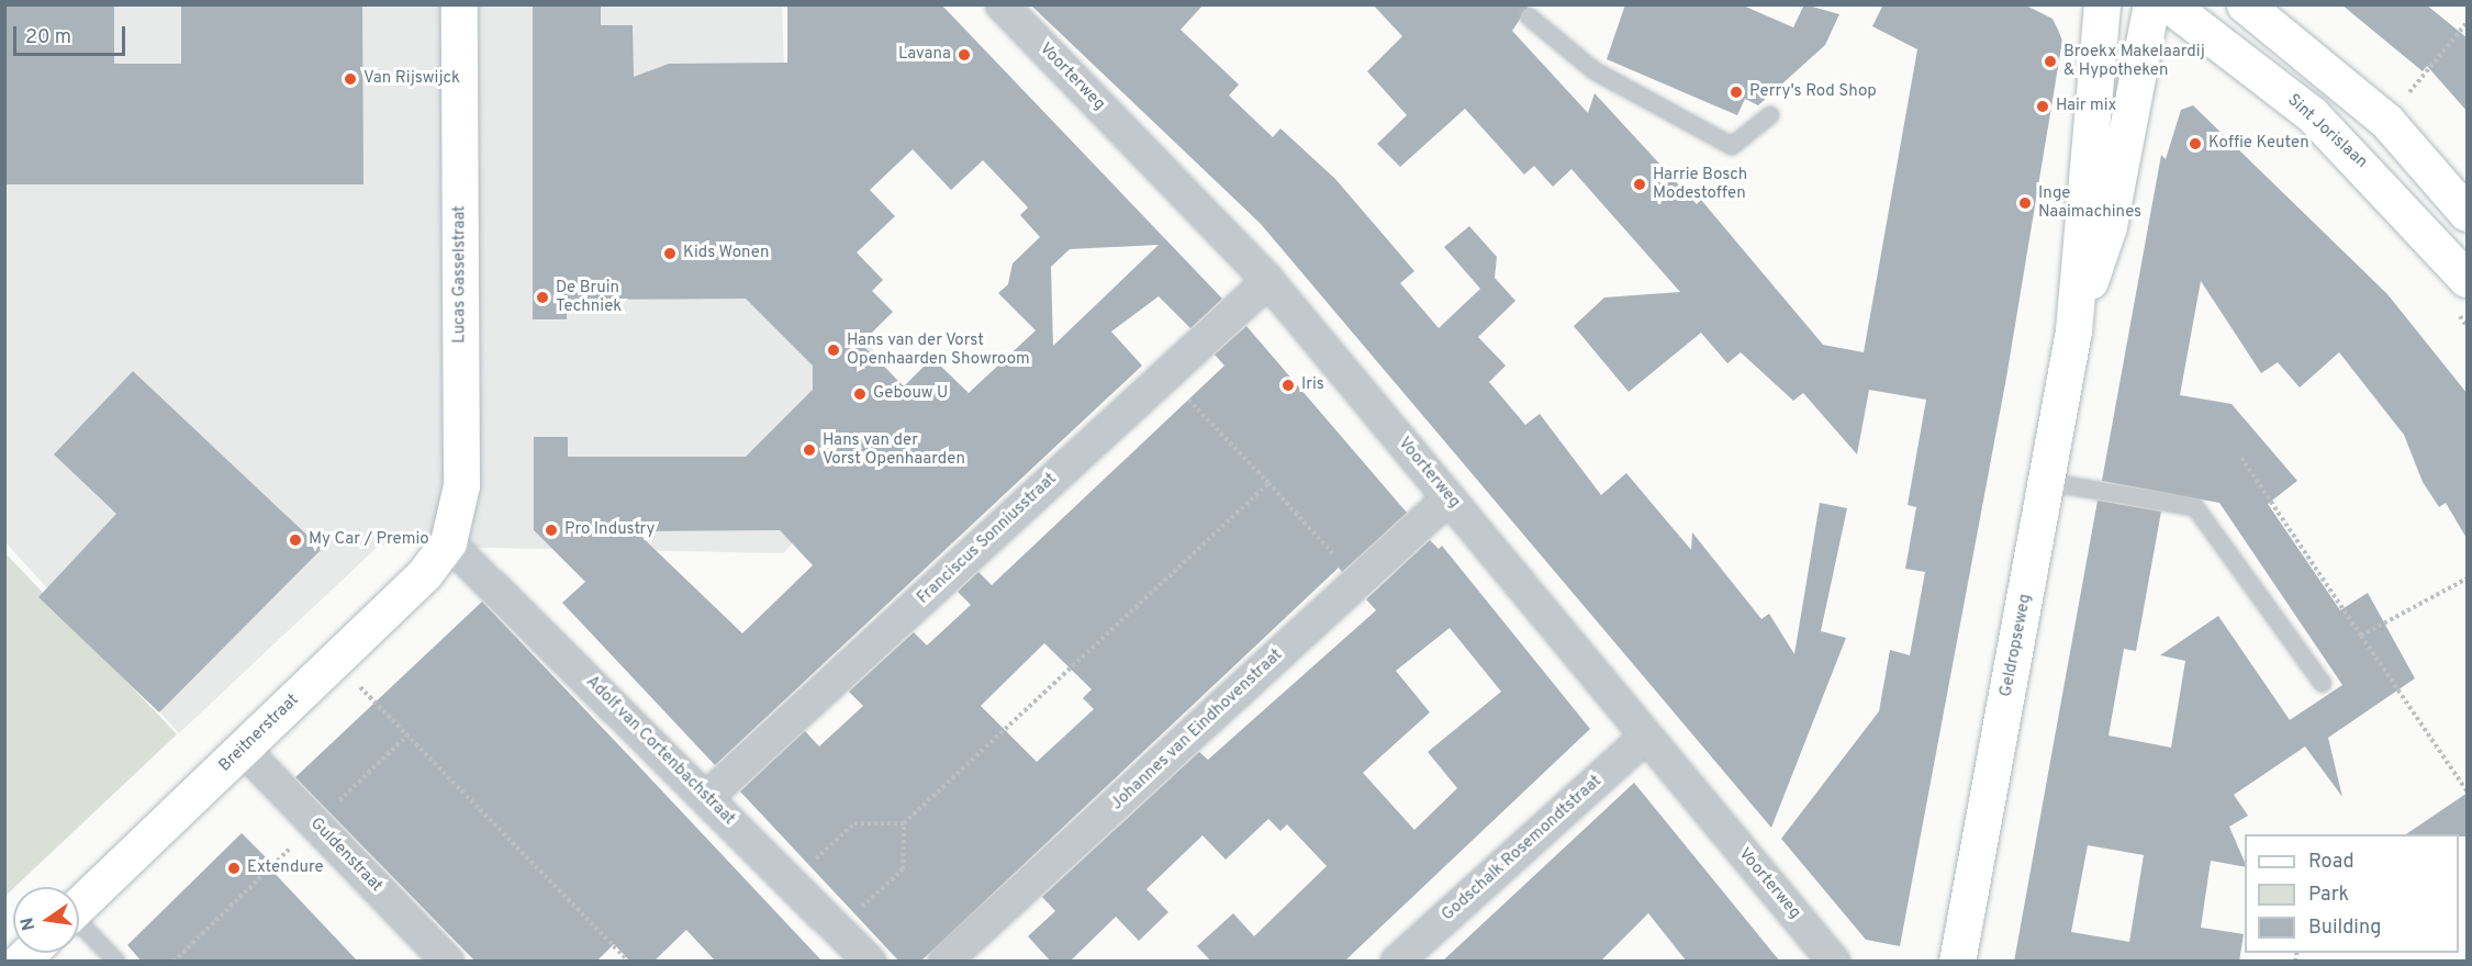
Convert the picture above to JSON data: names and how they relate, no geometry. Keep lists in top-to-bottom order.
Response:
{
  "streets": {
    "street": [
      "Voorterweg",
      "Sint Jorislaan",
      "Lucas Gasselstraat",
      "Franciscus Sonniusstraat",
      "Geldropseweg",
      "Johannes van Eindhovenstraat",
      "Breitnerstraat",
      "Adolf van Cortenbachstraat",
      "Godschalk Rosemondtstraat",
      "Guldenstraat"
    ]
  },
  "crossings": [
    ["Voorterweg", "Franciscus Sonniusstraat"],
    ["Voorterweg", "Johannes van Eindhovenstraat"],
    ["Voorterweg", "Godschalk Rosemondtstraat"],
    ["Lucas Gasselstraat", "Breitnerstraat"],
    ["Lucas Gasselstraat", "Adolf van Cortenbachstraat"],
    ["Franciscus Sonniusstraat", "Adolf van Cortenbachstraat"],
    ["Breitnerstraat", "Adolf van Cortenbachstraat"],
    ["Breitnerstraat", "Guldenstraat"]
  ],
  "places": [
    "Lavana",
    "Broekx Makelaardij & Hypotheken",
    "Van Rijswijck",
    "Perry's Rod Shop",
    "Hair mix",
    "Koffie Keuten",
    "Harrie Bosch Modestoffen",
    "Inge Naaimachines",
    "Kids Wonen",
    "De Bruin Techniek",
    "Hans van der Vorst Openhaarden Showroom",
    "Iris",
    "Gebouw U",
    "Hans van der Vorst Openhaarden",
    "Pro Industry",
    "My Car / Premio",
    "Extendure"
  ],
  "legend": ["Road", "Park", "Building"],
  "scale_bar": "20 m",
  "north": "left"
}
